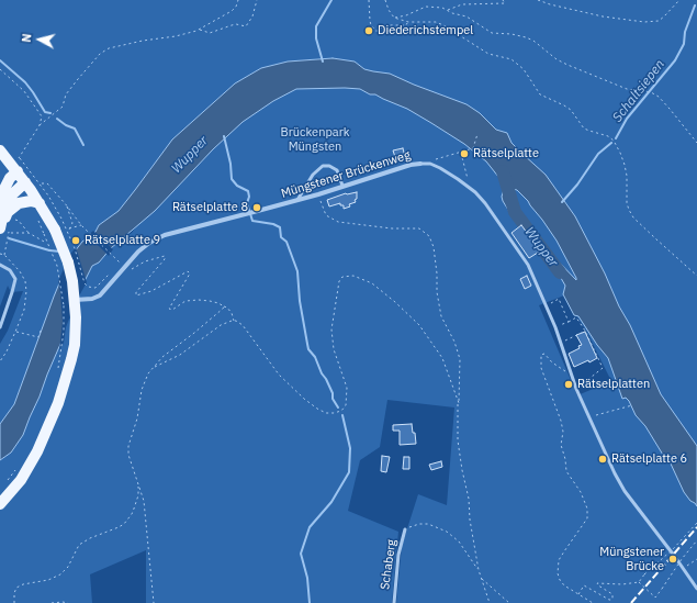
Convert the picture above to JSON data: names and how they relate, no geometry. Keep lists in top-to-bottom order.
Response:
{
  "streets": {
    "street": ["Müngstener Brückenweg"],
    "lane": ["Schaberg"]
  },
  "water": ["Schaltsiepen", "Wupper"],
  "parks": ["Brückenpark Müngsten"],
  "places": [
    "Diederichstempel",
    "Rätselplatte",
    "Rätselplatte 8",
    "Rätselplatte 9",
    "Rätselplatten",
    "Rätselplatte 6",
    "Müngstener Brücke"
  ],
  "north": "left"
}
